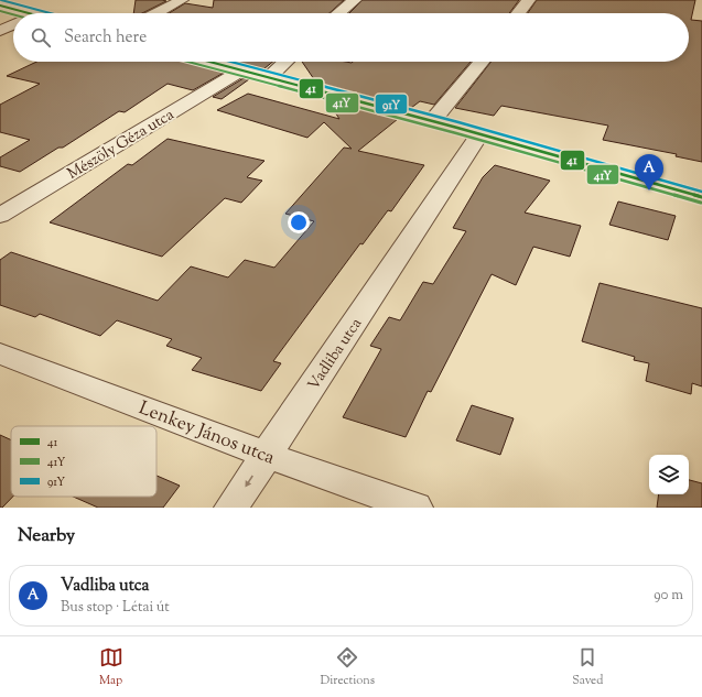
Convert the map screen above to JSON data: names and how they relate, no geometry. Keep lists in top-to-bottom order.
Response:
{
  "streets": {
    "street": ["Mészöly Géza utca", "Vadliba utca", "Lenkey János utca"]
  },
  "crossings": [
    ["Vadliba utca", "Lenkey János utca"]
  ],
  "lines": ["transit line 91Y", "transit line 41", "transit line 41Y"],
  "legend": ["41", "41Y", "91Y"],
  "page": {
    "search": "Search here",
    "pins": "A",
    "heading": "Nearby",
    "list": [
      {
        "mark": "A",
        "name": "Vadliba utca",
        "note": "Bus stop · Létai út",
        "value": "90 m"
      }
    ],
    "nav": ["Map", "Directions", "Saved"]
  }
}
